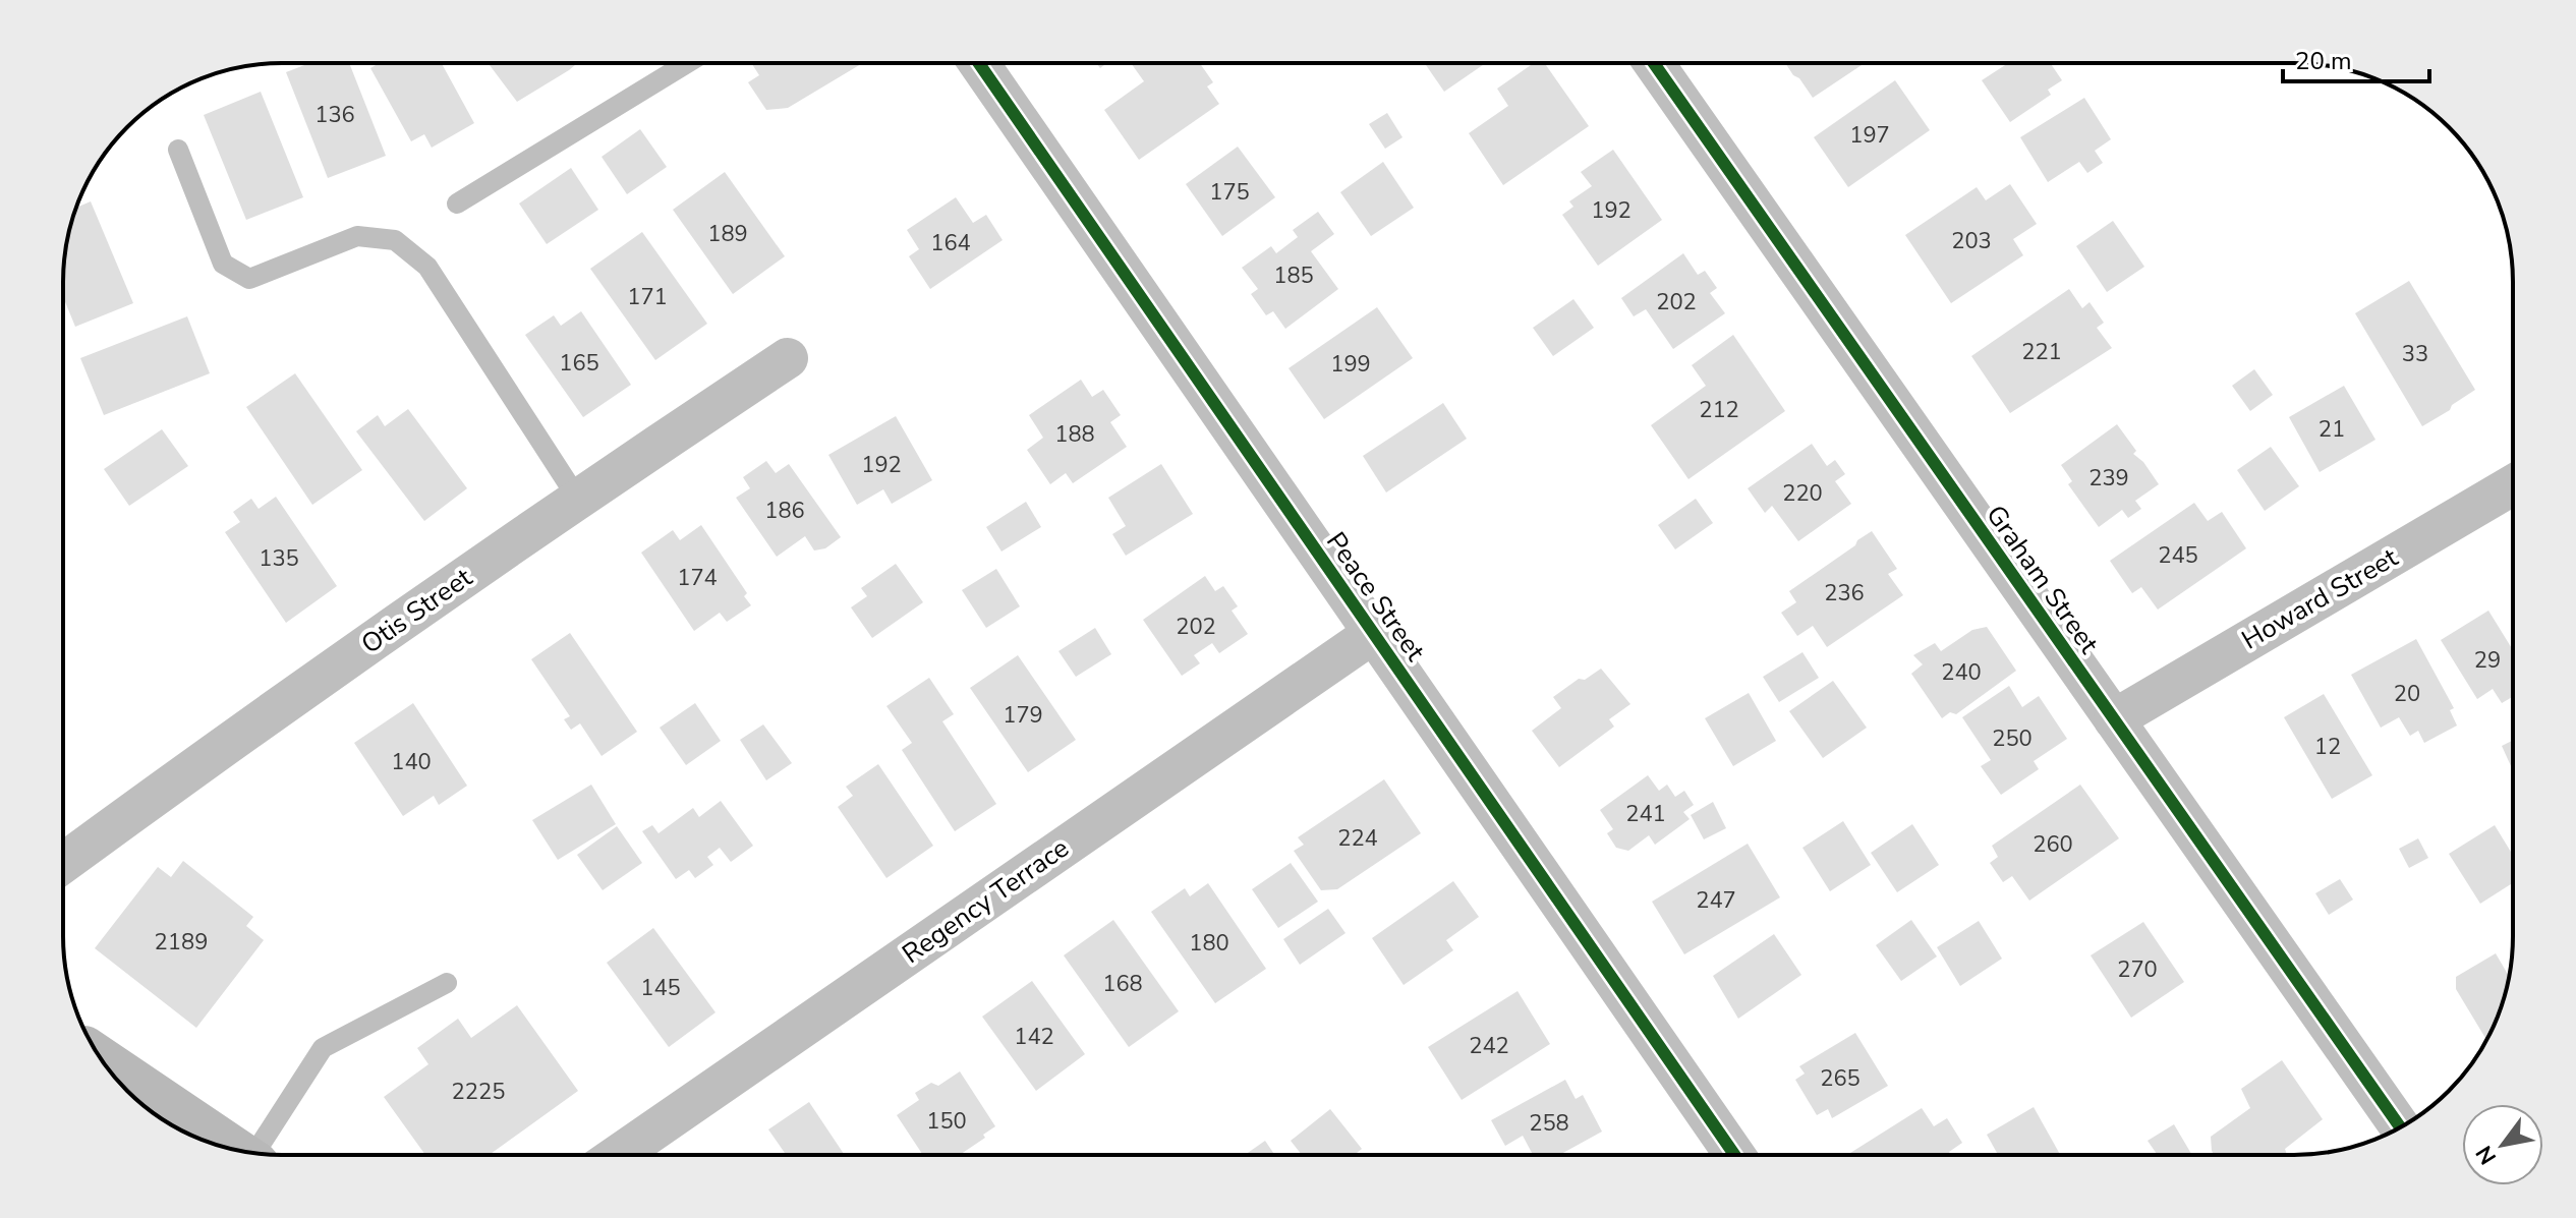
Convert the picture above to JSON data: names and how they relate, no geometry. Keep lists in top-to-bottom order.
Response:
{
  "streets": {
    "street": [
      "Graham Street",
      "Peace Street",
      "Howard Street",
      "Otis Street",
      "Regency Terrace"
    ]
  },
  "crossings": [
    ["Graham Street", "Howard Street"],
    ["Peace Street", "Regency Terrace"]
  ],
  "house_numbers": [
    "136",
    "197",
    "175",
    "192",
    "189",
    "203",
    "164",
    "185",
    "171",
    "202",
    "221",
    "33",
    "165",
    "199",
    "212",
    "21",
    "188",
    "192",
    "239",
    "220",
    "186",
    "245",
    "135",
    "174",
    "236",
    "202",
    "29",
    "240",
    "20",
    "179",
    "250",
    "12",
    "140",
    "241",
    "224",
    "260",
    "247",
    "2189",
    "180",
    "270",
    "168",
    "145",
    "142",
    "242",
    "265",
    "2225",
    "150",
    "258"
  ],
  "scale_bar": "20 m",
  "north": "bottom left"
}
